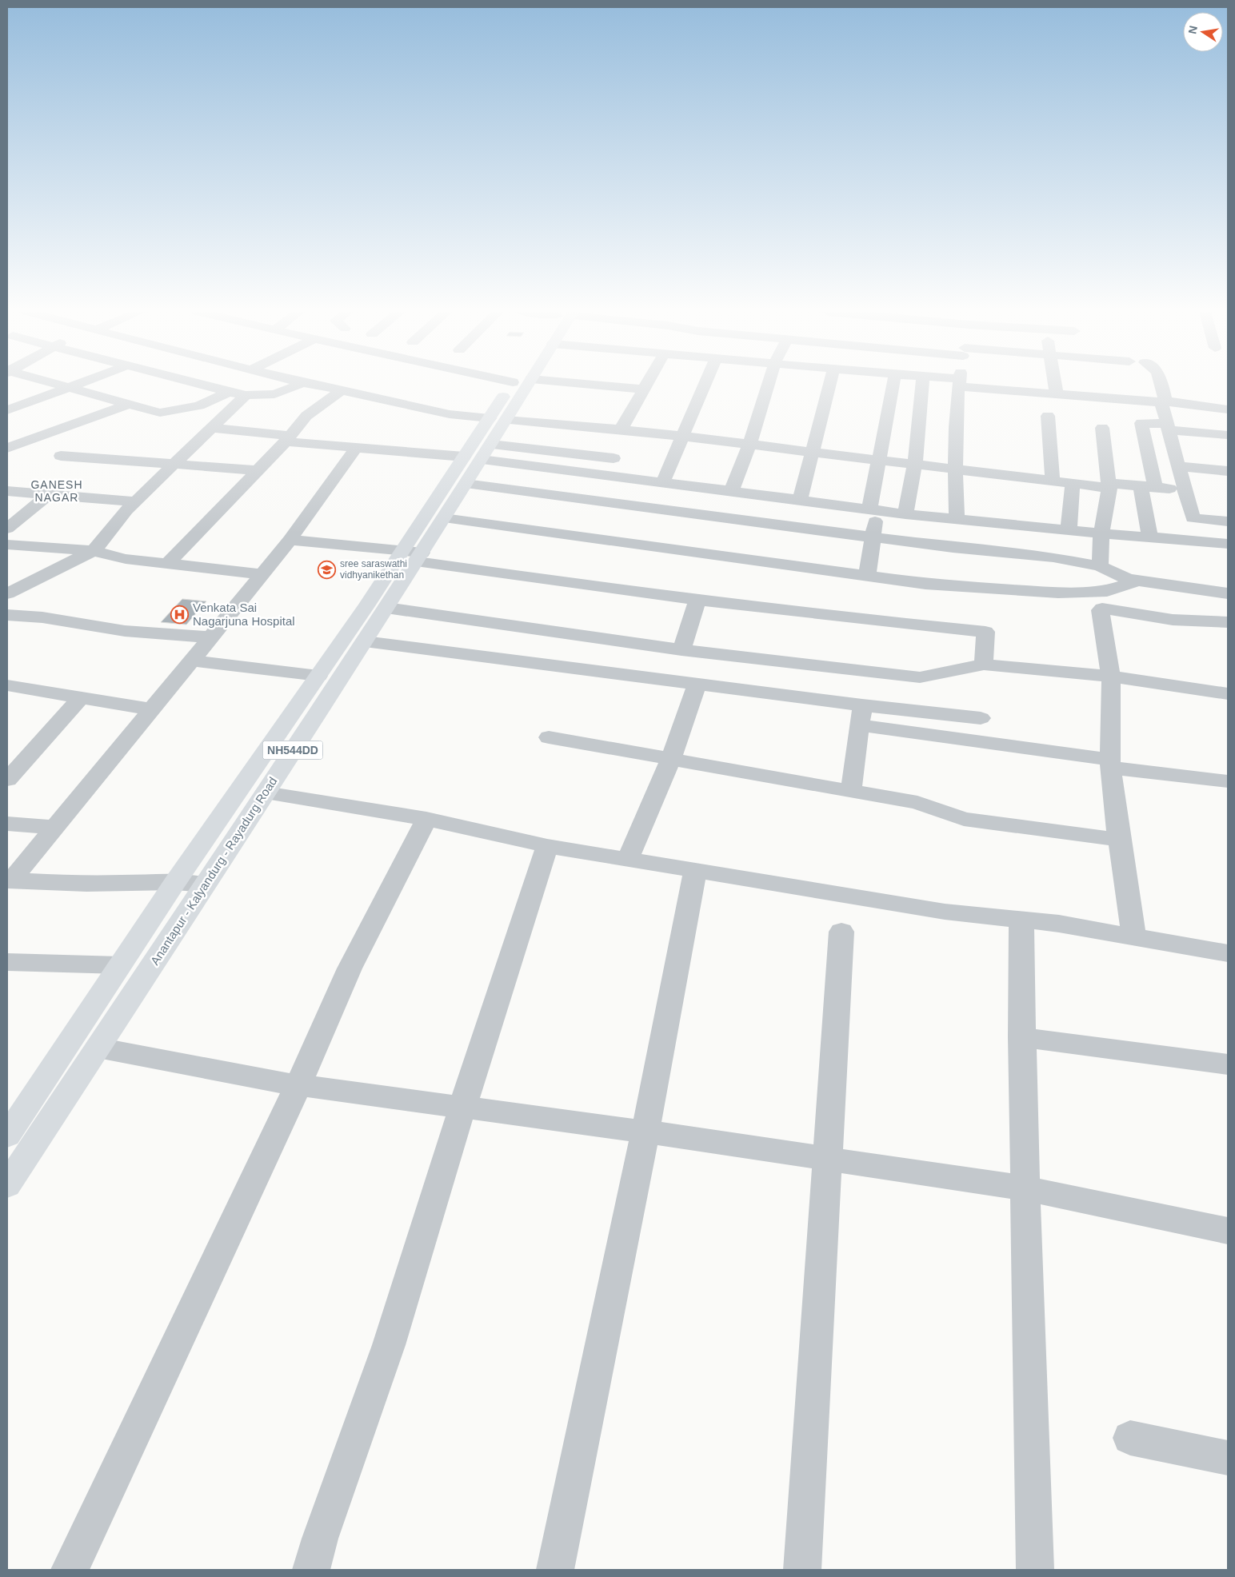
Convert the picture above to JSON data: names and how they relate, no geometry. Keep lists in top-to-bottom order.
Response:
{
  "streets": {
    "highway": ["NH544DD", "Anantapur - Kalyandurg - Rayadurg Road"]
  },
  "districts": ["GANESH NAGAR"],
  "places": {
    "school or university": ["sree saraswathi vidhyanikethan"],
    "hospital": ["Venkata Sai Nagarjuna Hospital"]
  },
  "north": "left"
}
